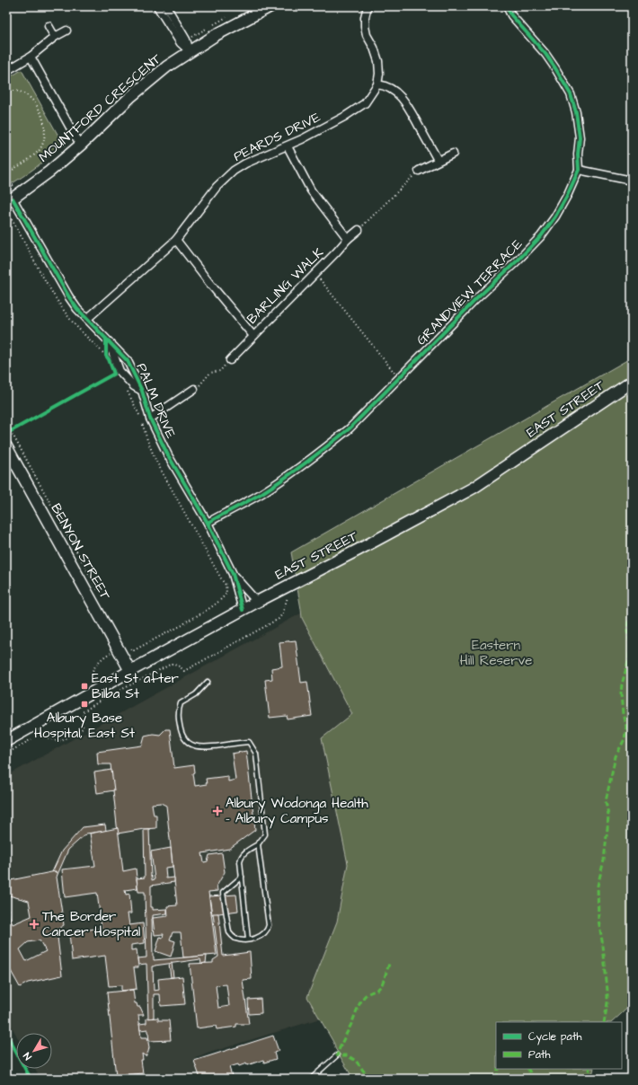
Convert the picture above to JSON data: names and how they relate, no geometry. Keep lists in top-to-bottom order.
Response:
{
  "streets": {
    "main road": ["MOUNTFORD CRESCENT", "EAST STREET", "BENYON STREET"],
    "street": [
      "PEARDS DRIVE",
      "BARLING WALK",
      "GRANDVIEW TERRACE",
      "PALM DRIVE"
    ]
  },
  "crossings": [
    ["MOUNTFORD CRESCENT", "PALM DRIVE"],
    ["PEARDS DRIVE", "PALM DRIVE"],
    ["GRANDVIEW TERRACE", "PALM DRIVE"],
    ["PALM DRIVE", "EAST STREET"],
    ["EAST STREET", "BENYON STREET"]
  ],
  "parks": ["Eastern Hill Reserve"],
  "places": {
    "transit": ["East St after Bilba St", "Albury Base Hospital, East St"],
    "health": ["Albury Wodonga Health - Albury Campus", "The Border Cancer Hospital"]
  },
  "legend": ["Cycle path", "Path"],
  "north": "bottom left"
}
